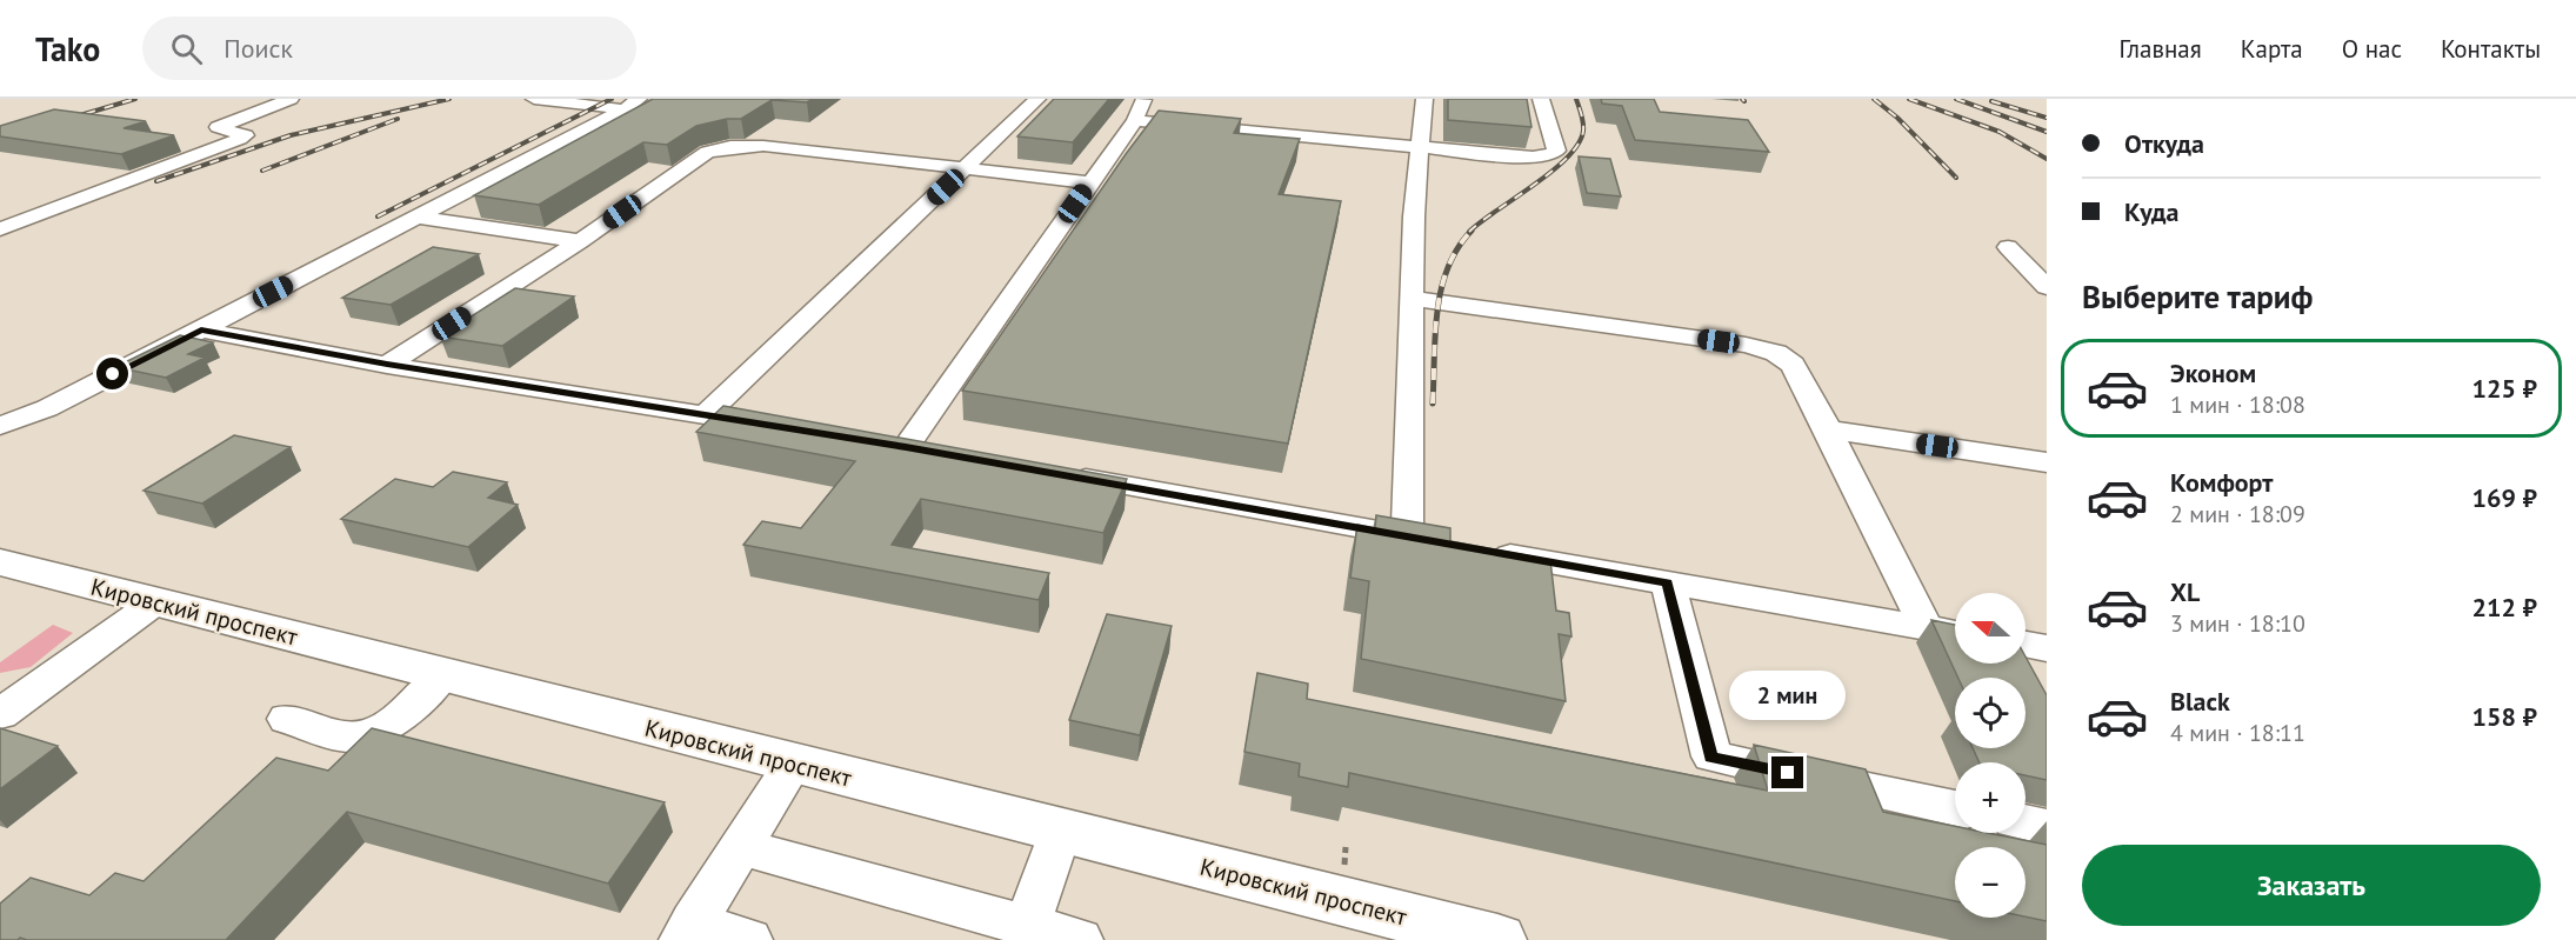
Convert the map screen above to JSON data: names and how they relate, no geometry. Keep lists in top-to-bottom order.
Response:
{
  "streets": {
    "main road": ["Кировский проспект"]
  },
  "north": "left",
  "page": {
    "header": "Tako",
    "search": "Поиск",
    "nav": [
      "Главная",
      "Карта",
      "О нас",
      "Контакты"
    ],
    "banner": ["Откуда", "Куда"],
    "heading": "Выберите тариф",
    "list": [
      {
        "name": "Эконом",
        "note": "1 мин · 18:08",
        "value": "125 ₽"
      },
      {
        "name": "Комфорт",
        "note": "2 мин · 18:09",
        "value": "169 ₽"
      },
      {
        "name": "XL",
        "note": "3 мин · 18:10",
        "value": "212 ₽"
      },
      {
        "name": "Black",
        "note": "4 мин · 18:11",
        "value": "158 ₽"
      }
    ],
    "map_buttons": ["+", "−"],
    "bubble": "2 мин",
    "buttons": "Заказать"
  }
}
